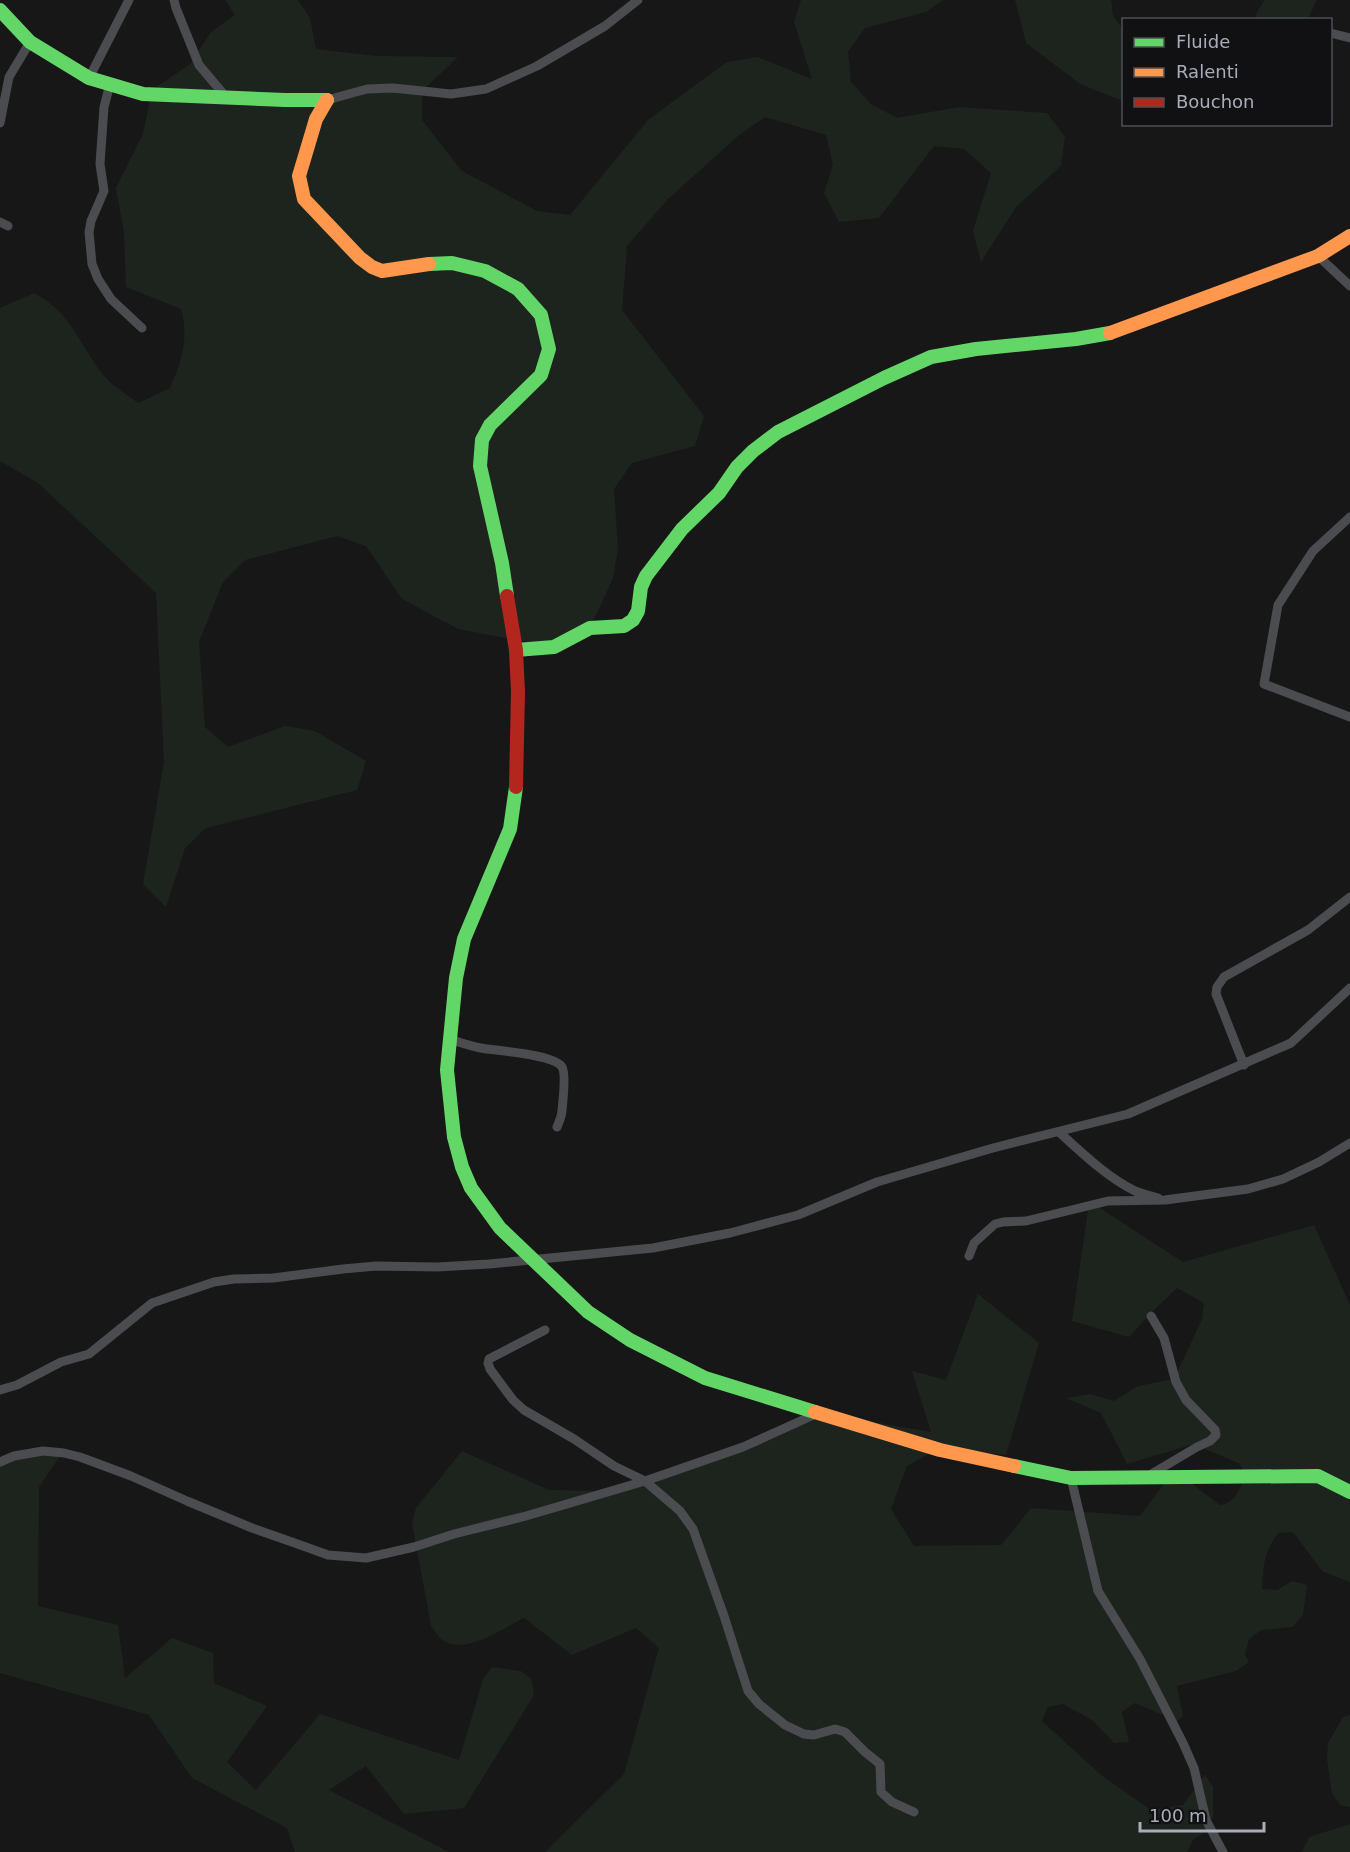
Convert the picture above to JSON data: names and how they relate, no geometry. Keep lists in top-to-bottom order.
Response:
{
  "legend": ["Fluide", "Ralenti", "Bouchon"],
  "scale_bar": "100 m"
}
